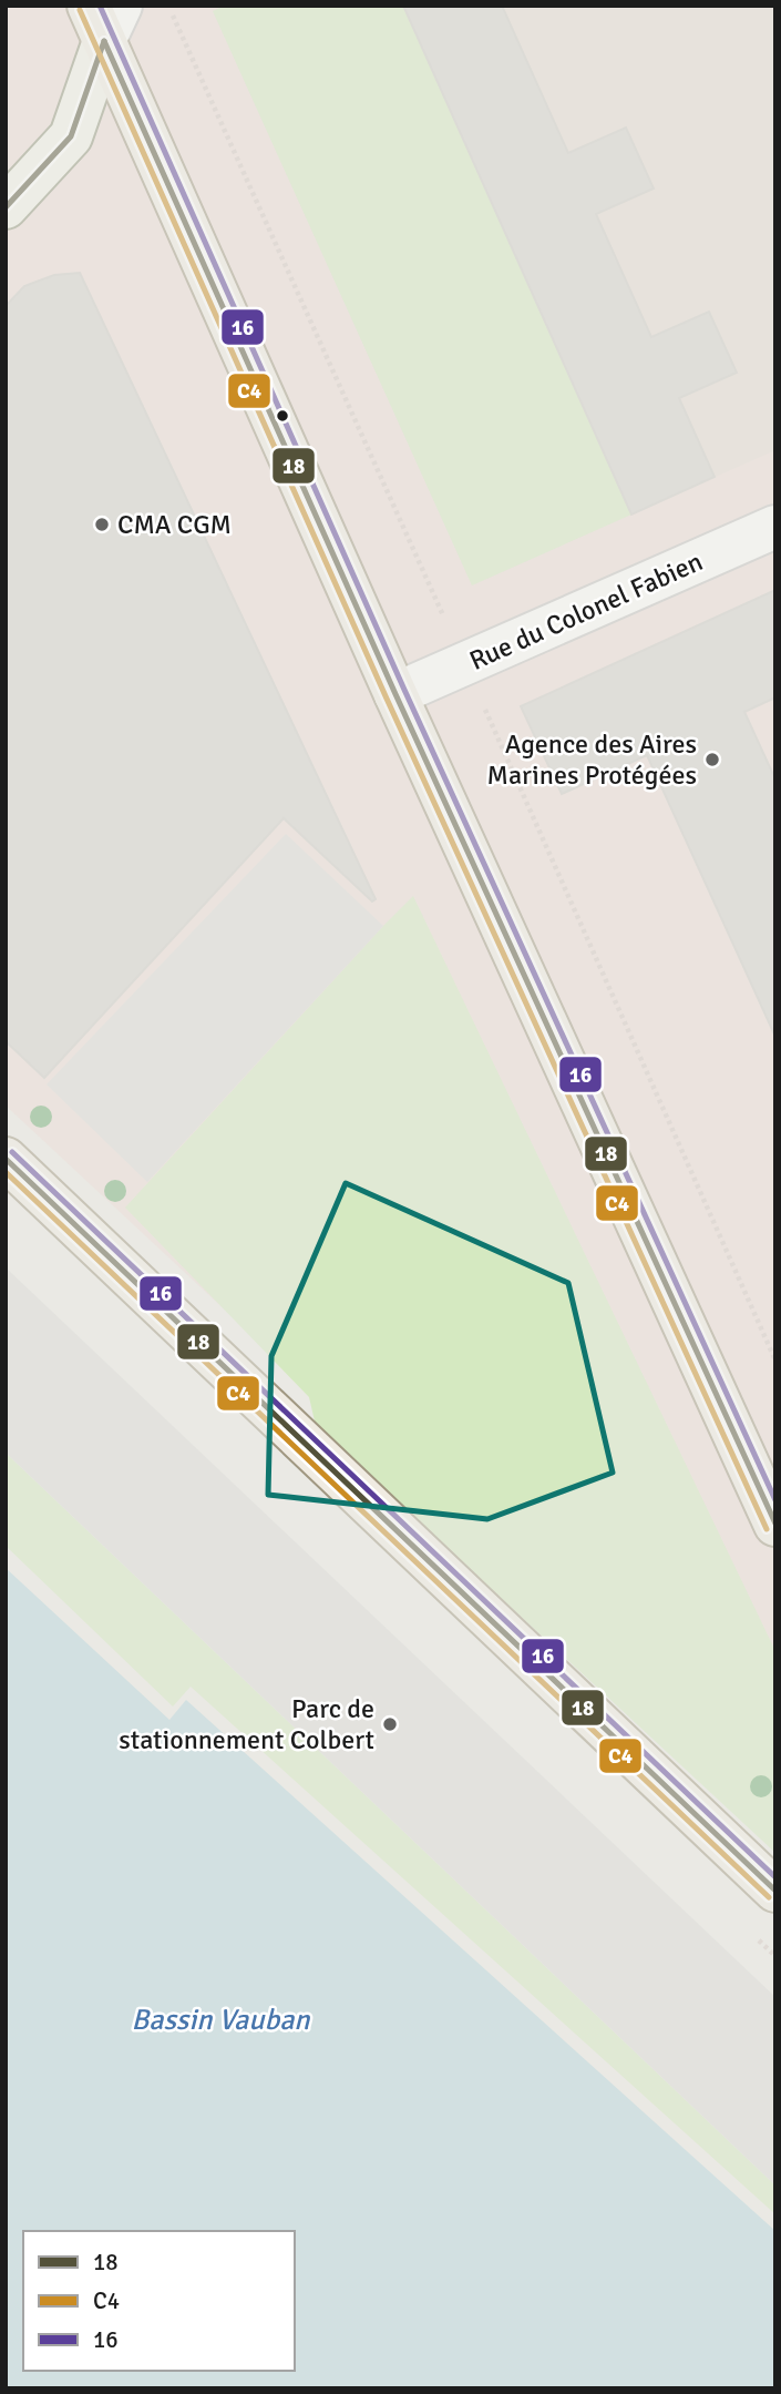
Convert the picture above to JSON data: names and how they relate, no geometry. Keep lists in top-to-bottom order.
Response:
{
  "streets": {
    "street": ["Rue du Colonel Fabien"]
  },
  "water": ["Bassin Vauban"],
  "places": ["CMA CGM", "Agence des Aires Marines Protégées", "Parc de stationnement Colbert"],
  "lines": ["transit line 16", "transit line C4", "transit line 18"],
  "legend": ["18", "C4", "16"]
}
